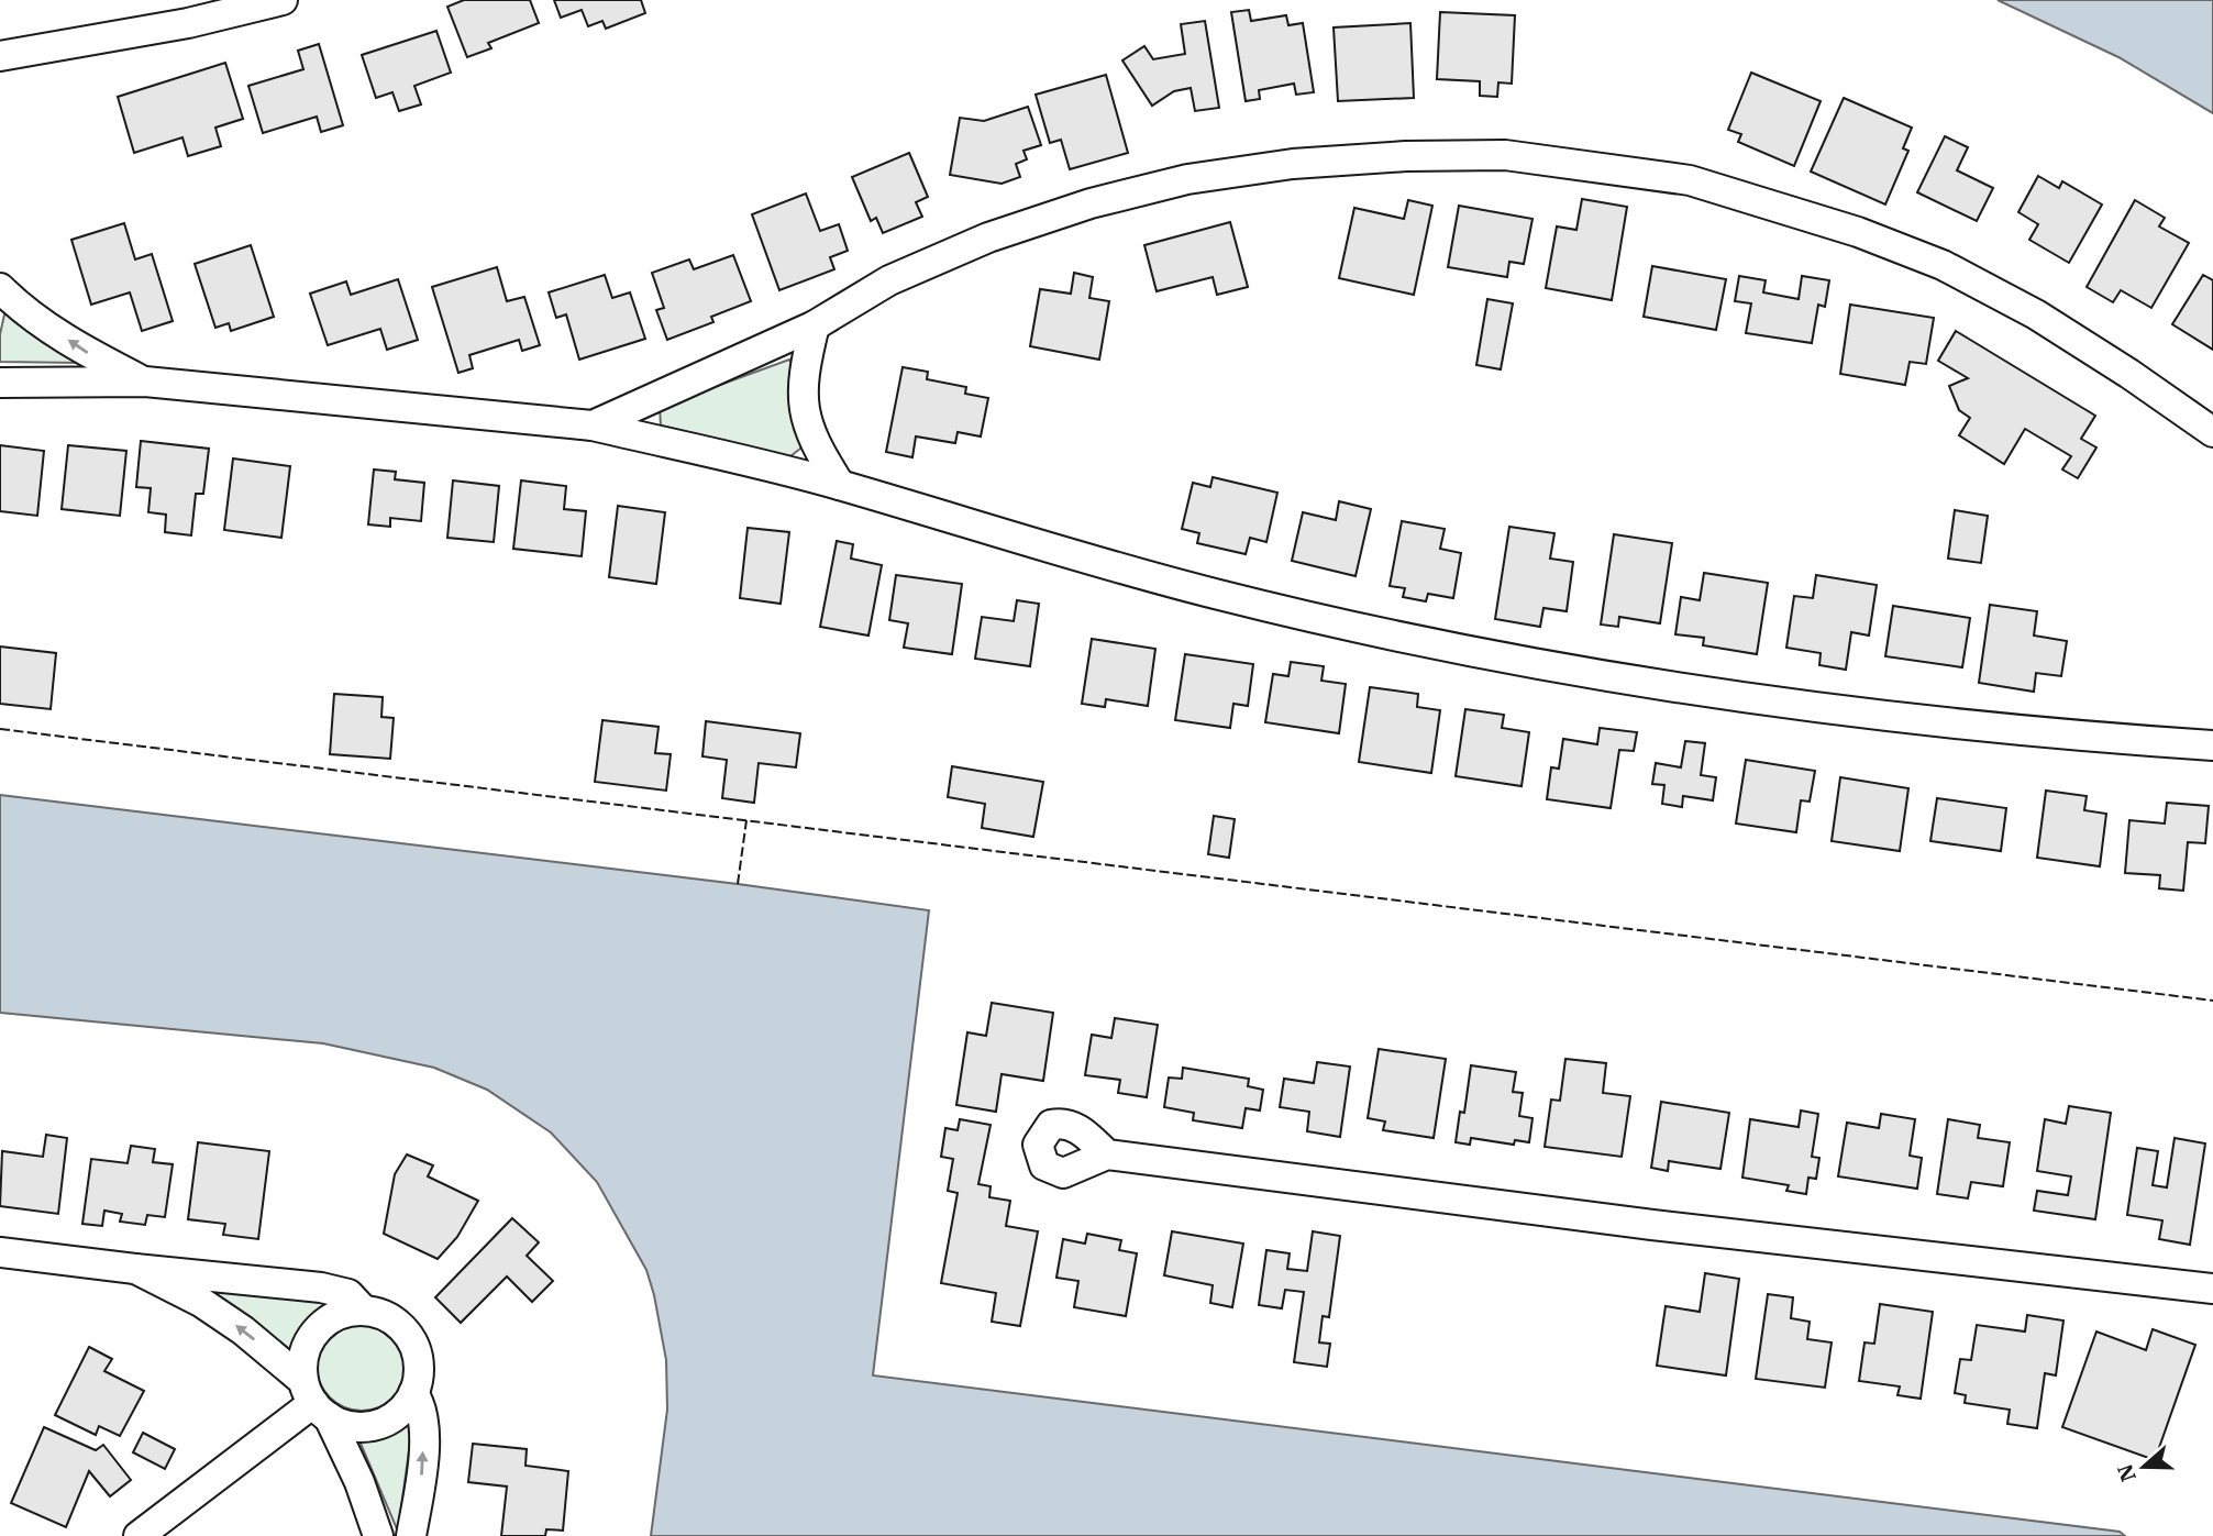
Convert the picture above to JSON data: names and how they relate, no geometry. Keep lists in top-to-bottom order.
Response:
{
  "north": "left"
}
